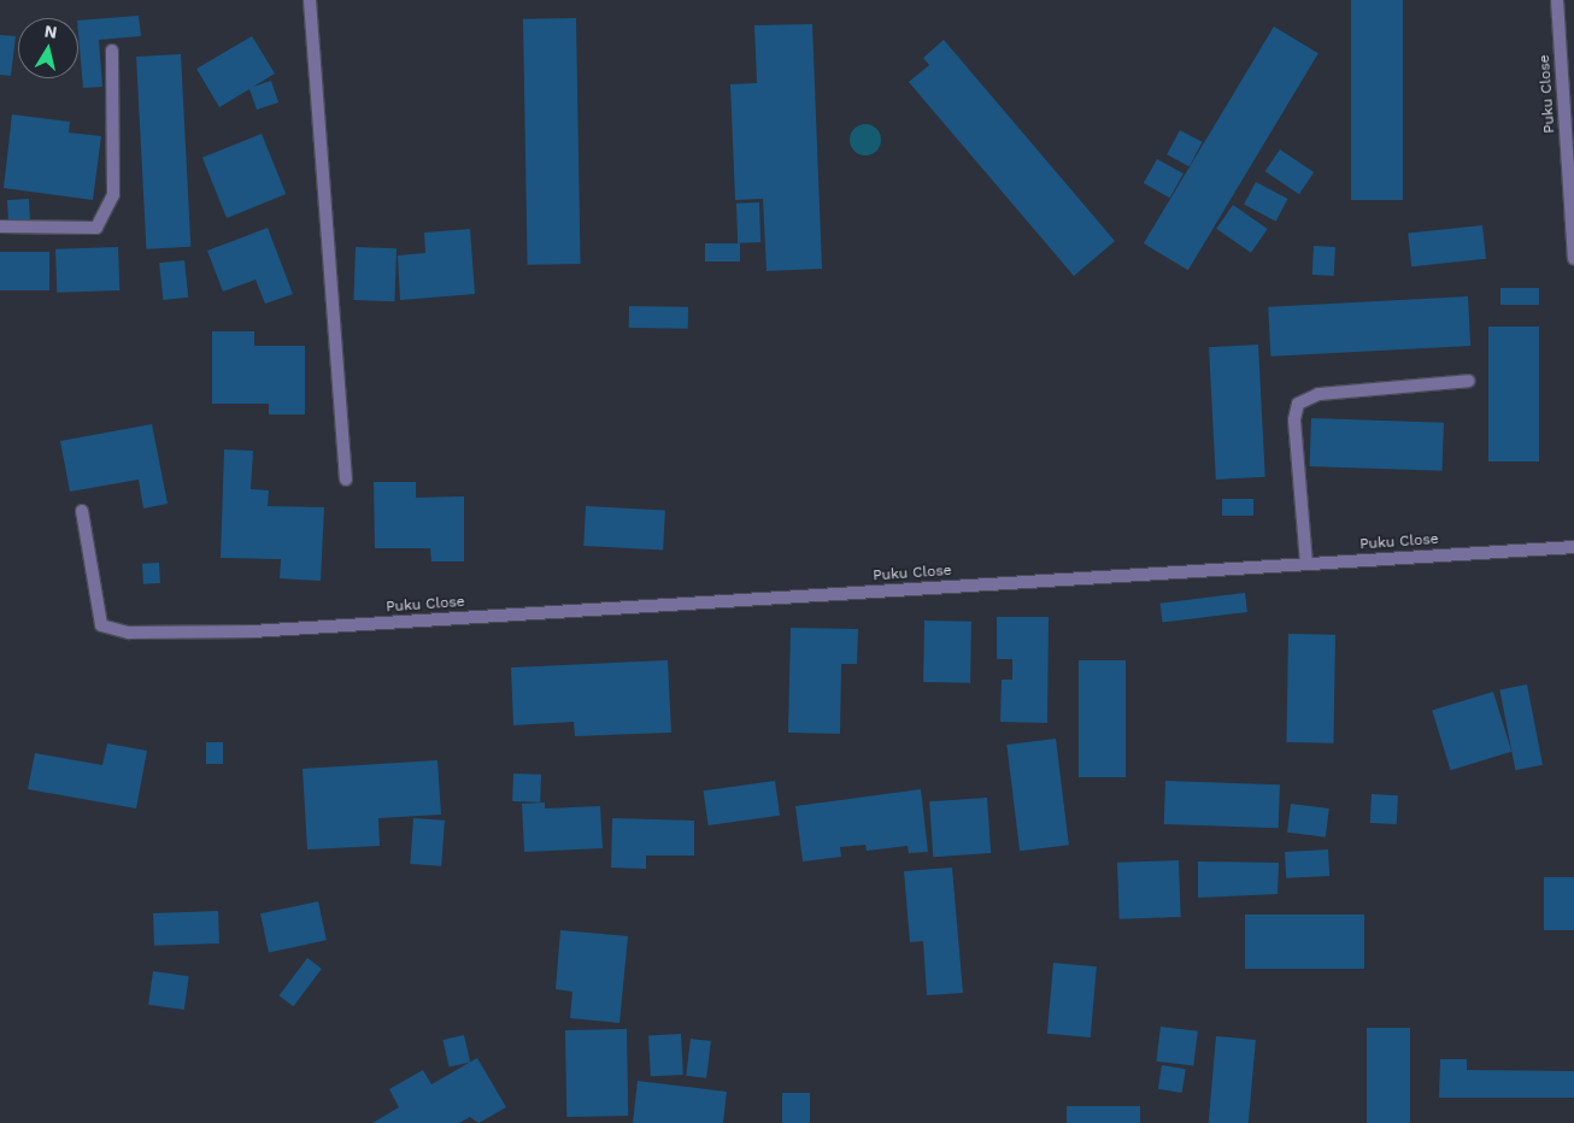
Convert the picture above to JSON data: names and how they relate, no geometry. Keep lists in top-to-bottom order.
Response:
{
  "streets": {
    "street": ["Puku Close"]
  },
  "north": "top"
}
